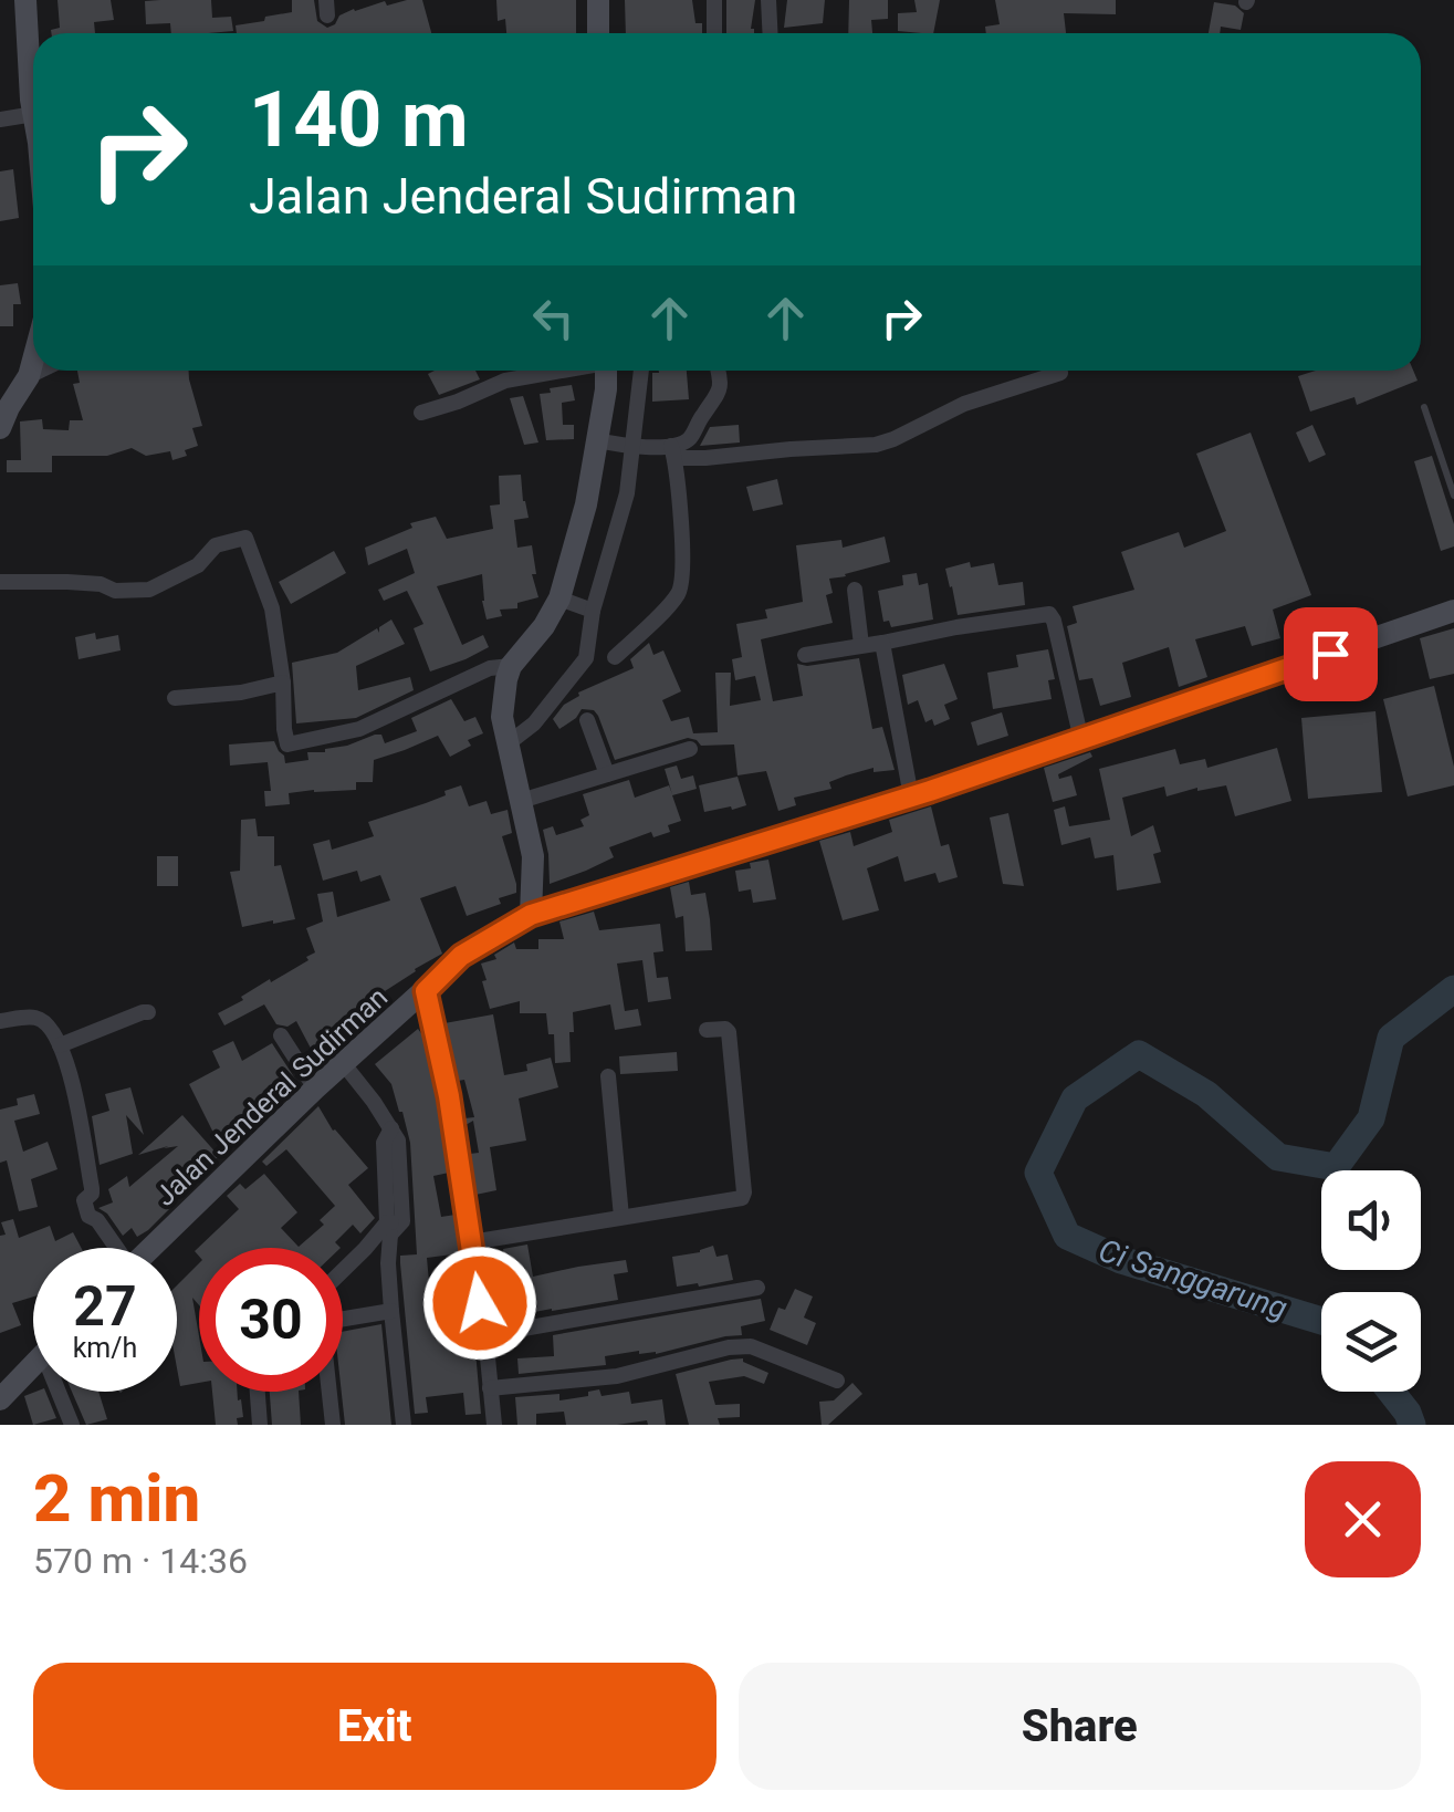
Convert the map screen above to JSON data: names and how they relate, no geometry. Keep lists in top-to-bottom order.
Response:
{
  "streets": {
    "main road": ["Jalan Jenderal Sudirman"]
  },
  "water": ["Ci Sanggarung"],
  "page": {
    "turn": ["140 m", "Jalan Jenderal Sudirman"],
    "speed": "27 km/h",
    "limit": "30",
    "heading": ["2 min", "570 m · 14:36"],
    "buttons": ["Exit", "Share"]
  }
}
